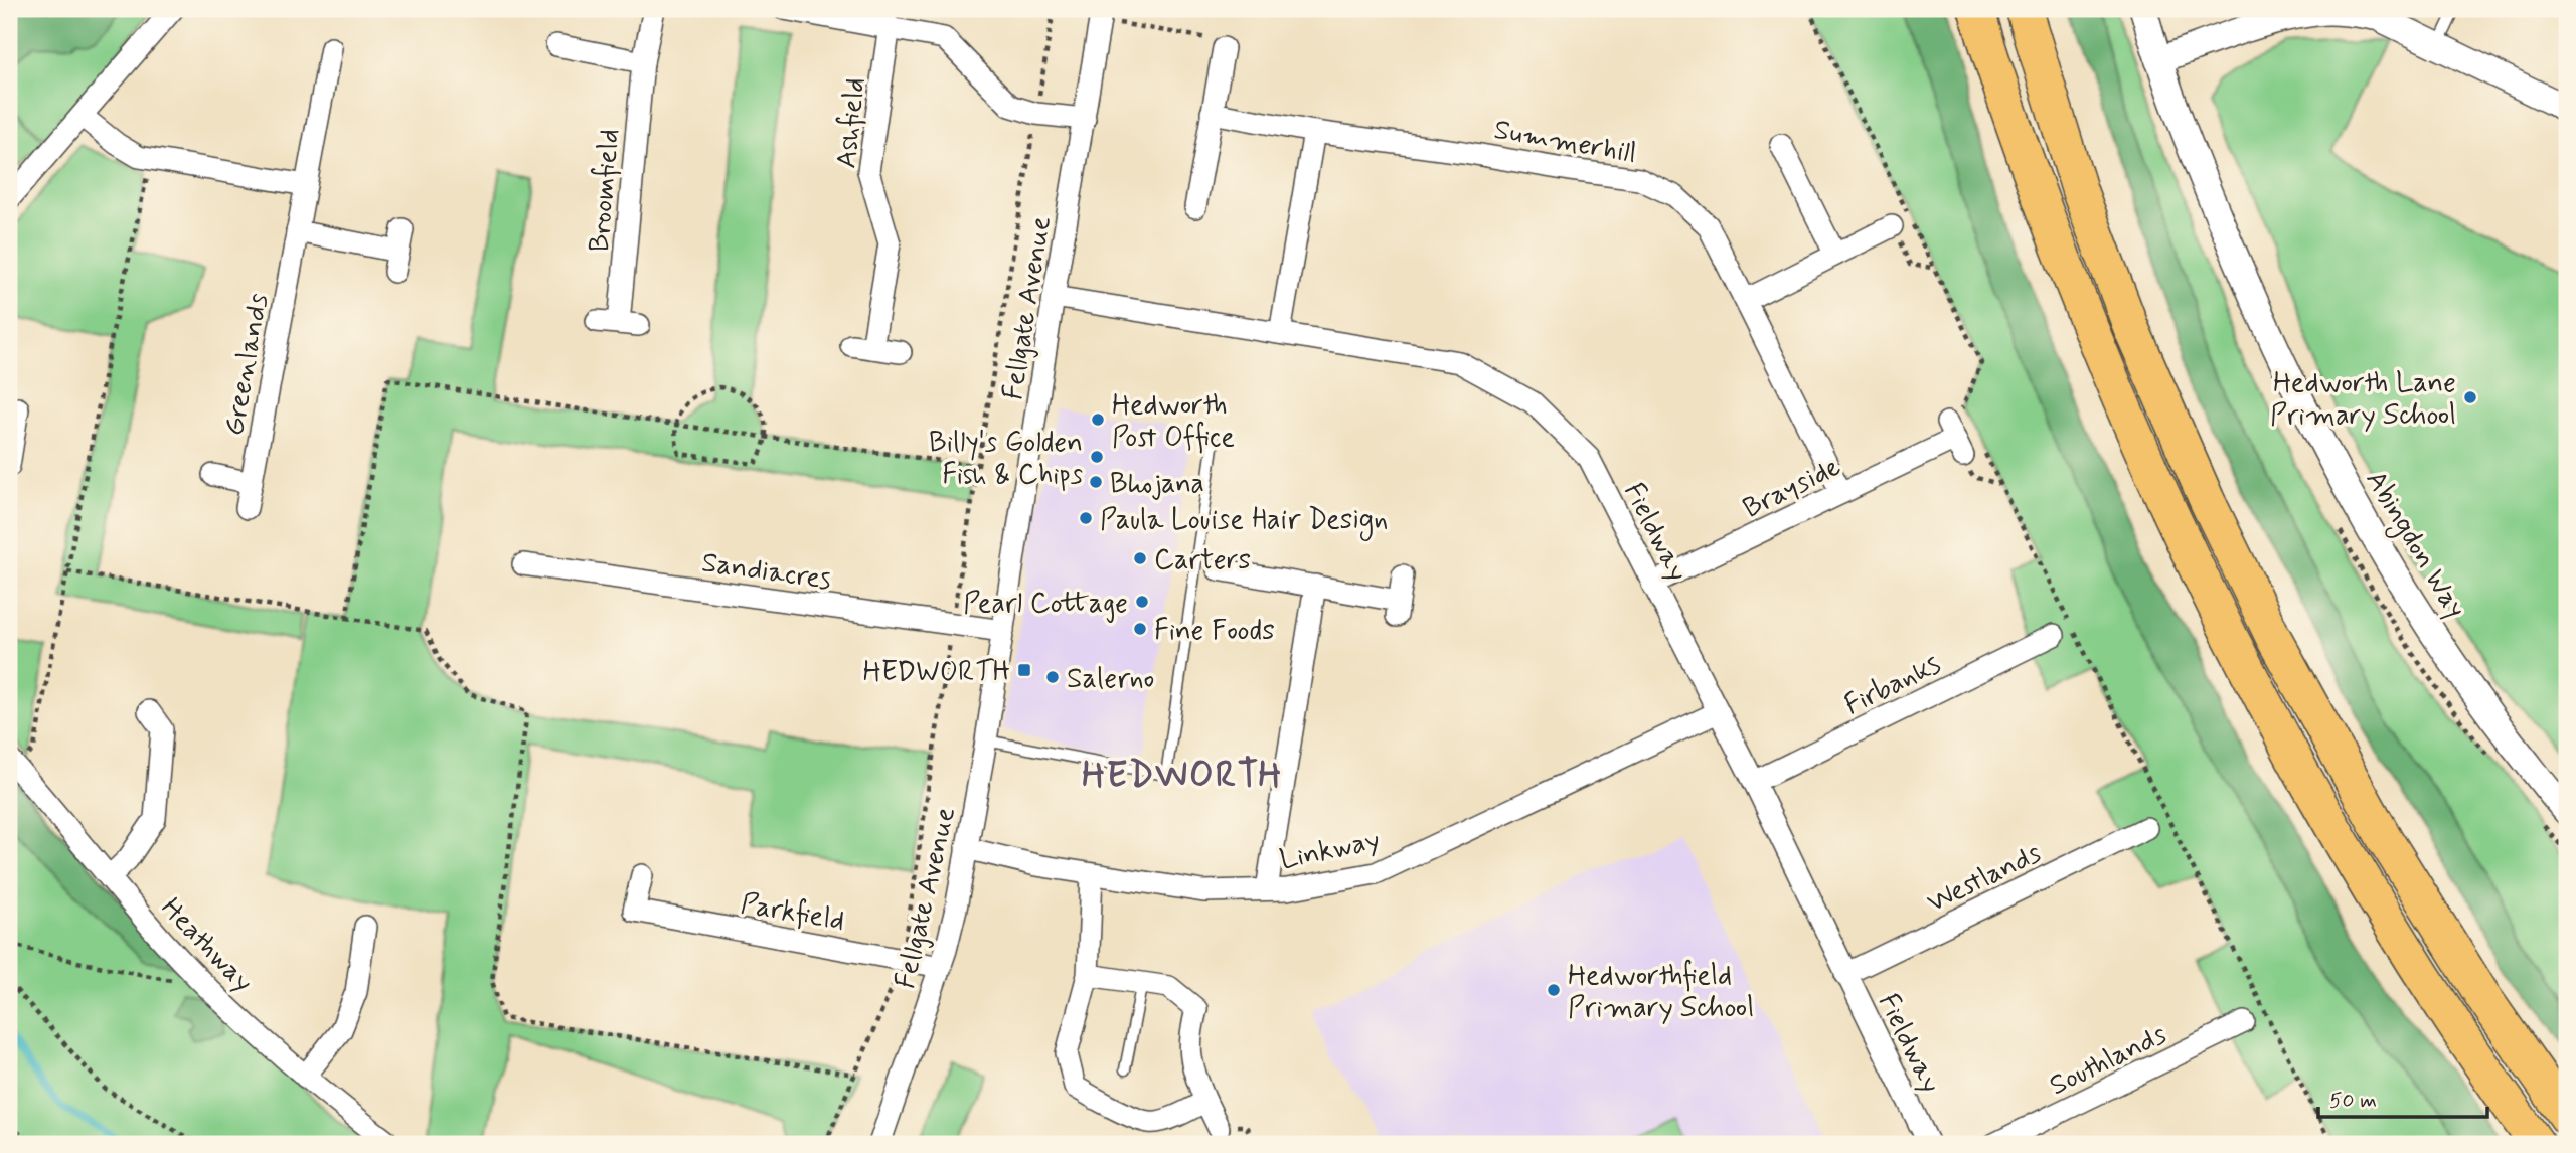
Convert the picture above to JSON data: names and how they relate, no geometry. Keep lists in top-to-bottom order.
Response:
{
  "streets": {
    "street": [
      "Ashfield",
      "Summerhill",
      "Broomfield",
      "Fellgate Avenue",
      "Greenlands",
      "Brayside",
      "Fieldway",
      "Abingdon Way",
      "Sandiacres",
      "Firbanks",
      "Linkway",
      "Westlands",
      "Parkfield",
      "Heathway",
      "Southlands"
    ]
  },
  "crossings": [
    ["Summerhill", "Brayside"],
    ["Fellgate Avenue", "Fieldway"],
    ["Fellgate Avenue", "Sandiacres"],
    ["Fellgate Avenue", "Linkway"],
    ["Fellgate Avenue", "Parkfield"],
    ["Brayside", "Fieldway"],
    ["Fieldway", "Firbanks"],
    ["Fieldway", "Linkway"],
    ["Fieldway", "Westlands"]
  ],
  "districts": ["HEDWORTH"],
  "places": {
    "other": [
      "Hedworth Lane Primary School",
      "Hedworth Post Office",
      "Billy's Golden Fish & Chips",
      "Bhojana",
      "Paula Louise Hair Design",
      "Carters",
      "Pearl Cottage",
      "Fine Foods",
      "Salerno",
      "Hedworthfield Primary School"
    ],
    "transit": ["HEDWORTH"]
  },
  "scale_bar": "50 m"
}
